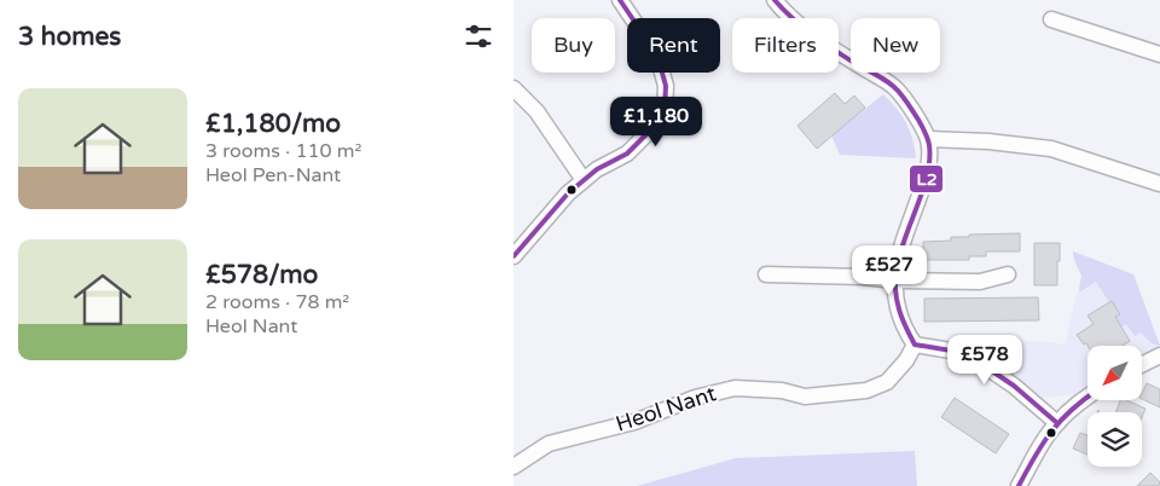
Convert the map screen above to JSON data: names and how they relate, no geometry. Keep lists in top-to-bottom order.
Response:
{
  "streets": {
    "street": ["Heol Nant"]
  },
  "lines": ["transit line L2"],
  "north": "bottom left",
  "page": {
    "heading": "3 homes",
    "chip": [
      "Buy",
      "Rent",
      "Filters",
      "New"
    ],
    "list": [
      {
        "name": "£1,180/mo",
        "note": "3 rooms · 110 m² · Heol Pen-Nant"
      },
      {
        "name": "£578/mo",
        "note": "2 rooms · 78 m² · Heol Nant"
      }
    ],
    "price": ["£1,180", "£527", "£578"]
  }
}
